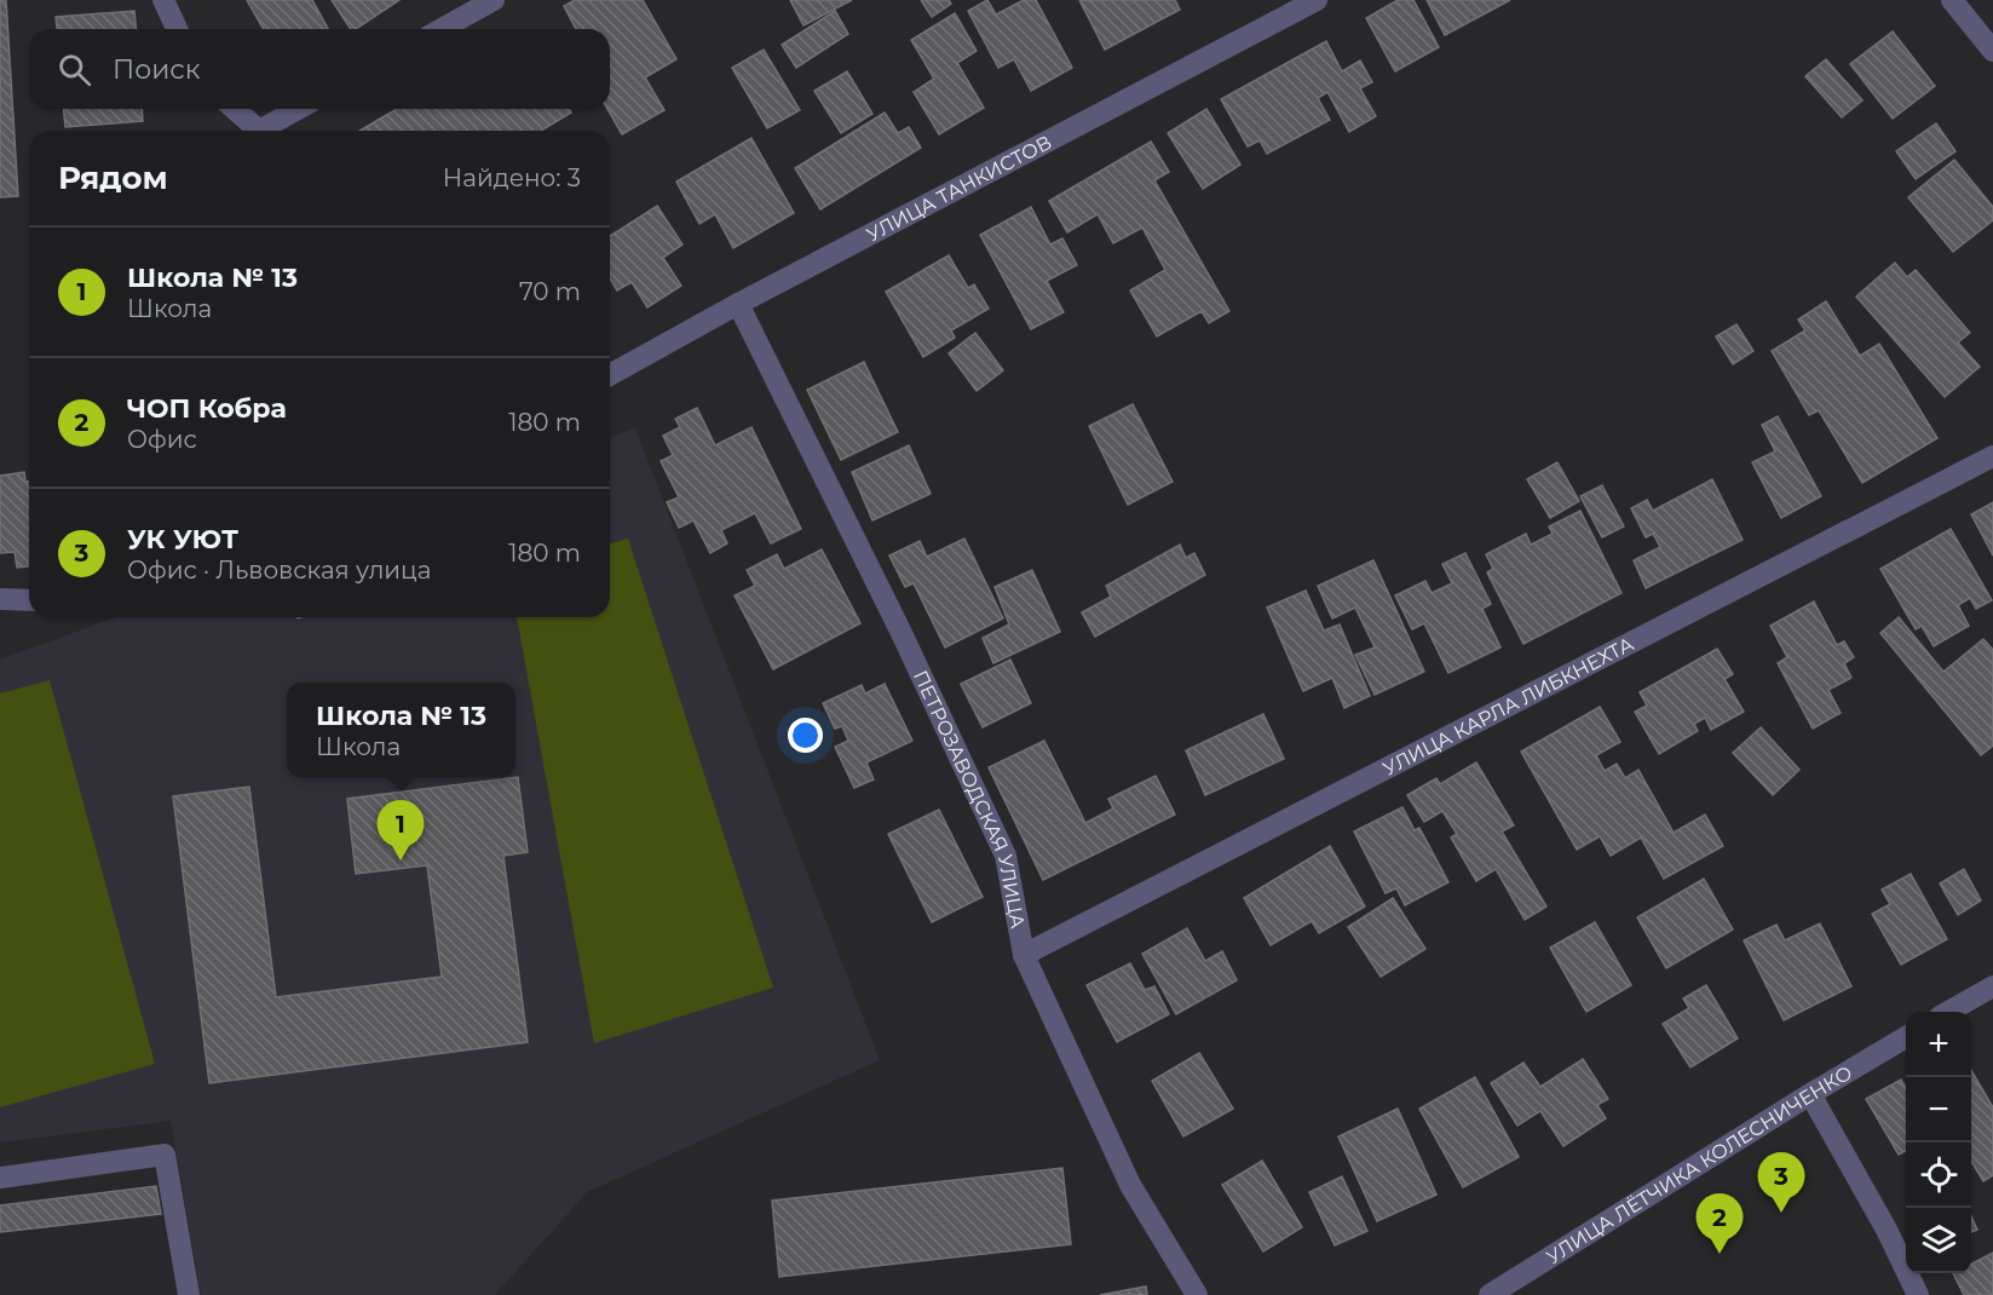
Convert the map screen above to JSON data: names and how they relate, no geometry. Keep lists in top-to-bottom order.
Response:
{
  "streets": {
    "street": [
      "УЛИЦА ТАНКИСТОВ",
      "УЛИЦА КАРЛА ЛИБКНЕХТА",
      "ПЕТРОЗАВОДСКАЯ УЛИЦА",
      "УЛИЦА ЛЁТЧИКА КОЛЕСНИЧЕНКО"
    ]
  },
  "crossings": [
    ["УЛИЦА ТАНКИСТОВ", "ПЕТРОЗАВОДСКАЯ УЛИЦА"],
    ["УЛИЦА КАРЛА ЛИБКНЕХТА", "ПЕТРОЗАВОДСКАЯ УЛИЦА"]
  ],
  "page": {
    "search": "Поиск",
    "heading": ["Рядом", "Найдено: 3"],
    "list": [
      {
        "mark": "1",
        "name": "Школа № 13",
        "note": "Школа",
        "value": "70 m"
      },
      {
        "mark": "2",
        "name": "ЧОП Кобра",
        "note": "Офис",
        "value": "180 m"
      },
      {
        "mark": "3",
        "name": "УК УЮТ",
        "note": "Офис · Львовская улица",
        "value": "180 m"
      }
    ],
    "popup": ["Школа № 13", "Школа"],
    "pins": ["1", "3", "2"],
    "map_buttons": ["+", "−"]
  }
}
